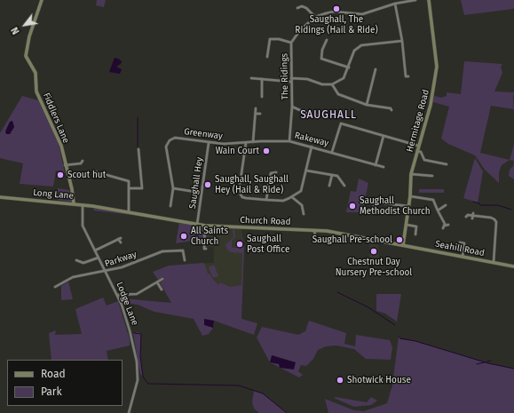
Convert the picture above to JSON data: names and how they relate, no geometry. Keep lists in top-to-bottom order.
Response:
{
  "streets": {
    "street": [
      "The Ridings",
      "Fiddlers Lane",
      "Hermitage Road",
      "Greenway",
      "Rakeway",
      "Saughall Hey",
      "Long Lane",
      "Church Road",
      "Seahill Road",
      "Parkway",
      "Lodge Lane"
    ]
  },
  "crossings": [
    ["The Ridings", "Rakeway"],
    ["Fiddlers Lane", "Long Lane"],
    ["Hermitage Road", "Church Road"],
    ["Hermitage Road", "Seahill Road"],
    ["Greenway", "Rakeway"],
    ["Greenway", "Saughall Hey"],
    ["Saughall Hey", "Church Road"],
    ["Long Lane", "Church Road"],
    ["Long Lane", "Lodge Lane"],
    ["Church Road", "Seahill Road"],
    ["Parkway", "Lodge Lane"]
  ],
  "districts": ["SAUGHALL"],
  "places": [
    "Saughall, The Ridings (Hail & Ride)",
    "Wain Court",
    "Scout hut",
    "Saughall, Saughall Hey (Hail & Ride)",
    "Saughall Methodist Church",
    "All Saints Church",
    "Saughall Pre-school",
    "Saughall Post Office",
    "Chestnut Day Nursery Pre-school",
    "Shotwick House"
  ],
  "legend": ["Road", "Park"],
  "north": "bottom left"
}
